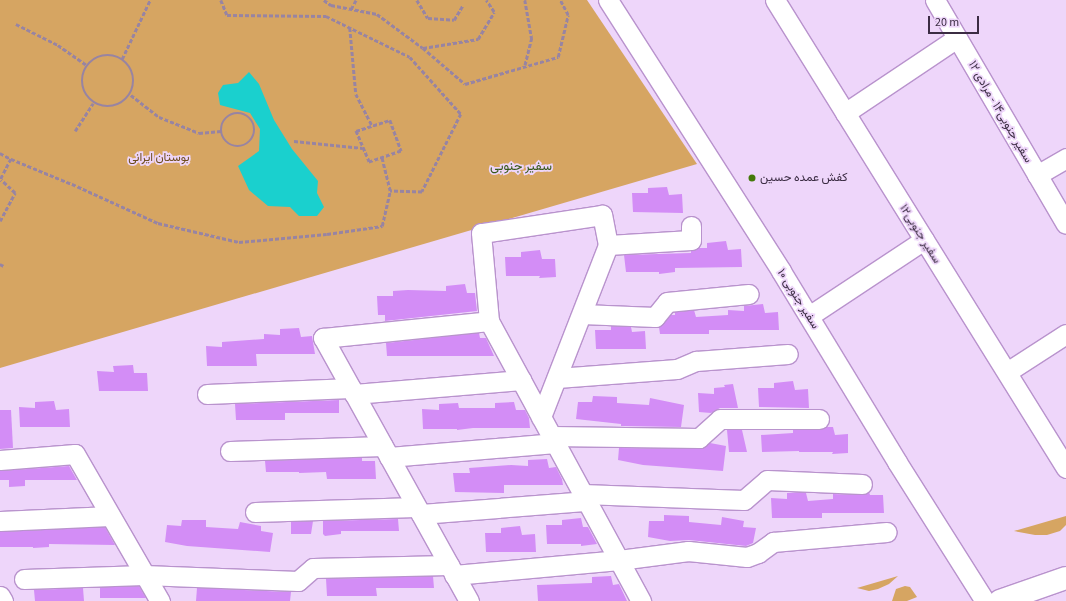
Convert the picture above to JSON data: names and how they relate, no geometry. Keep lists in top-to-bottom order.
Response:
{
  "streets": {
    "street": ["سفیر جنوبی۱۴ - مرادی ۱۲", "سفیر جنوبی۱۲", "سفیر جنوبی ۱۰"]
  },
  "districts": ["سفیر جنوبی"],
  "parks": ["بوستان ایرانی"],
  "places": ["کفش عمده حسین"],
  "scale_bar": "20 m"
}
